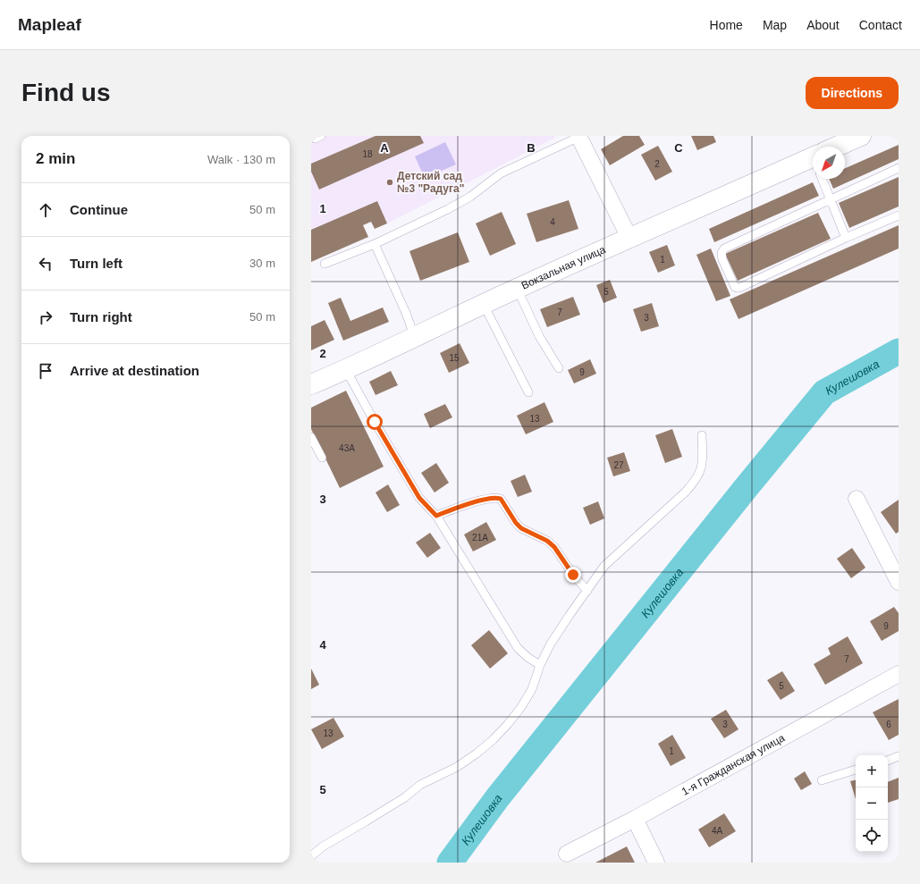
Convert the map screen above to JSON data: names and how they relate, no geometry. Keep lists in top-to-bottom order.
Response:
{
  "streets": {
    "main road": ["Вокзальная улица"],
    "street": ["1-я Гражданская улица"]
  },
  "water": ["Кулешовка"],
  "places": ["Детский сад №3 \"Радуга\""],
  "house_numbers": [
    "18",
    "2",
    "4",
    "1",
    "5",
    "7",
    "3",
    "15",
    "9",
    "13",
    "43А",
    "27",
    "21А",
    "9",
    "7",
    "5",
    "3",
    "6",
    "13",
    "1",
    "4А"
  ],
  "north": "bottom left",
  "page": {
    "header": "Mapleaf",
    "nav": [
      "Home",
      "Map",
      "About",
      "Contact"
    ],
    "buttons": "Directions",
    "title": "Find us",
    "heading": ["2 min", "Walk · 130 m"],
    "list": [
      ["Continue", "50 m"],
      ["Turn left", "30 m"],
      ["Turn right", "50 m"],
      "Arrive at destination"
    ],
    "map_buttons": ["+", "−"]
  },
  "grid": {
    "columns": ["A", "B", "C"],
    "rows": [
      "1",
      "2",
      "3",
      "4",
      "5"
    ]
  }
}
